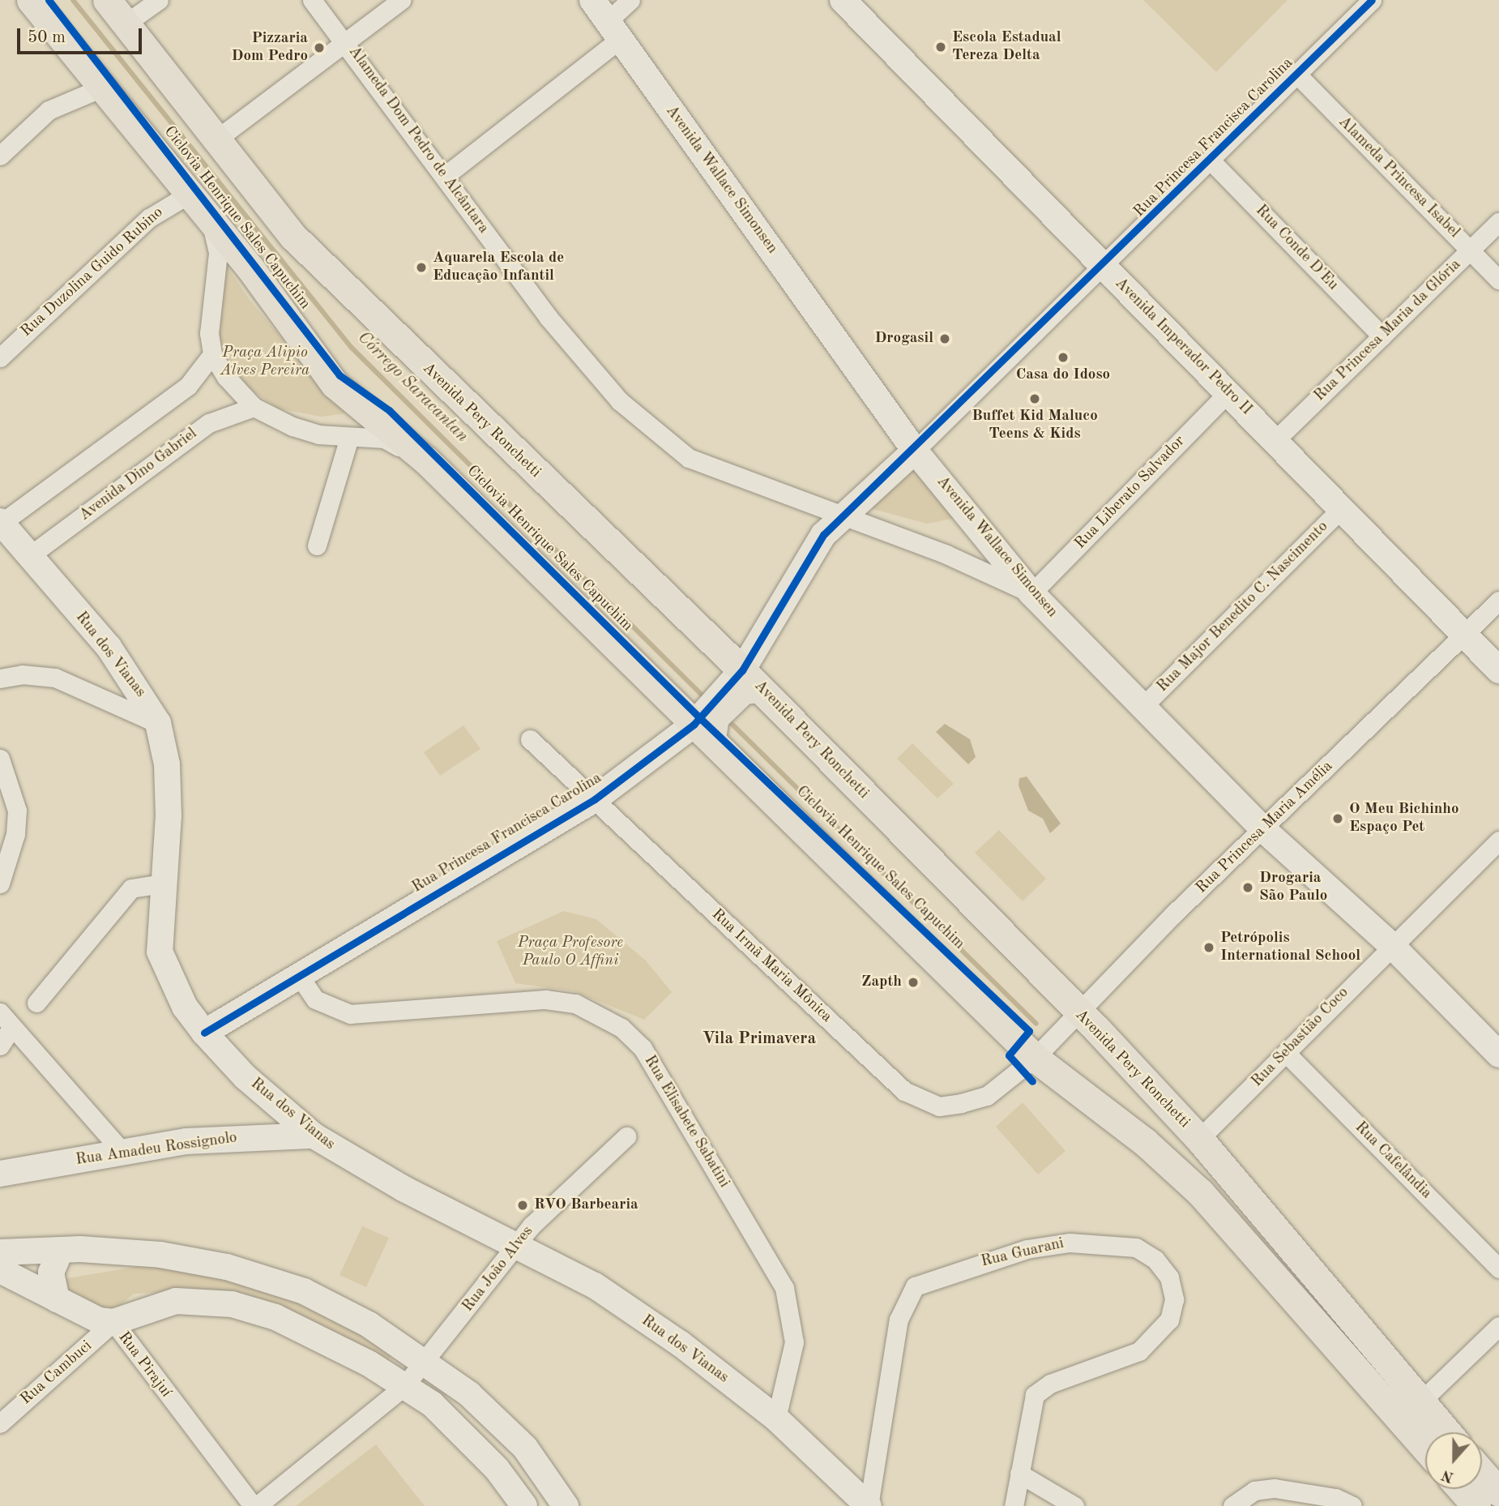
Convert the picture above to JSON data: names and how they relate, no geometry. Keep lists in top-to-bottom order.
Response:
{
  "streets": {
    "main road": ["Avenida Pery Ronchetti"],
    "street": [
      "Rua Princesa Francisca Carolina",
      "Alameda Dom Pedro de Alcântara",
      "Alameda Princesa Isabel",
      "Avenida Wallace Simonsen",
      "Rua Conde D'Eu",
      "Rua Duzolina Guido Rubino",
      "Rua Princesa Maria da Glória",
      "Avenida Imperador Pedro II",
      "Avenida Dino Gabriel",
      "Rua Liberato Salvador",
      "Rua Major Benedito C. Nascimento",
      "Rua dos Vianas",
      "Rua Princesa Maria Amélia",
      "Rua Irmã Maria Mônica",
      "Rua Sebastião Coco",
      "Rua Elisabete Sabatini",
      "Rua Amadeu Rossignolo",
      "Rua Cafelândia",
      "Rua Guarani",
      "Rua João Alves",
      "Rua Pirajuí",
      "Rua Cambuci"
    ],
    "cycle path": ["Ciclovia Henrique Sales Capuchim"]
  },
  "crossings": [
    ["Rua Princesa Francisca Carolina", "Alameda Dom Pedro de Alcântara"],
    ["Rua Princesa Francisca Carolina", "Alameda Princesa Isabel"],
    ["Rua Princesa Francisca Carolina", "Avenida Wallace Simonsen"],
    ["Rua Princesa Francisca Carolina", "Rua Conde D'Eu"],
    ["Rua Princesa Francisca Carolina", "Avenida Imperador Pedro II"],
    ["Rua Princesa Francisca Carolina", "Avenida Pery Ronchetti"],
    ["Rua Princesa Francisca Carolina", "Rua dos Vianas"],
    ["Rua Princesa Francisca Carolina", "Rua Irmã Maria Mônica"],
    ["Rua Princesa Francisca Carolina", "Rua Elisabete Sabatini"],
    ["Alameda Dom Pedro de Alcântara", "Avenida Wallace Simonsen"],
    ["Alameda Dom Pedro de Alcântara", "Rua Liberato Salvador"],
    ["Alameda Princesa Isabel", "Rua Princesa Maria da Glória"],
    ["Avenida Wallace Simonsen", "Rua Liberato Salvador"],
    ["Avenida Wallace Simonsen", "Rua Major Benedito C. Nascimento"],
    ["Avenida Wallace Simonsen", "Rua Princesa Maria Amélia"],
    ["Avenida Wallace Simonsen", "Rua Sebastião Coco"],
    ["Rua Conde D'Eu", "Rua Princesa Maria da Glória"],
    ["Rua Duzolina Guido Rubino", "Avenida Pery Ronchetti"],
    ["Rua Princesa Maria da Glória", "Avenida Imperador Pedro II"],
    ["Avenida Imperador Pedro II", "Rua Liberato Salvador"],
    ["Avenida Imperador Pedro II", "Rua Major Benedito C. Nascimento"],
    ["Avenida Imperador Pedro II", "Rua Princesa Maria Amélia"],
    ["Avenida Pery Ronchetti", "Avenida Dino Gabriel"],
    ["Avenida Pery Ronchetti", "Rua Princesa Maria Amélia"],
    ["Avenida Pery Ronchetti", "Rua Irmã Maria Mônica"],
    ["Avenida Pery Ronchetti", "Rua Sebastião Coco"],
    ["Avenida Dino Gabriel", "Rua dos Vianas"],
    ["Rua dos Vianas", "Rua Elisabete Sabatini"],
    ["Rua dos Vianas", "Rua Amadeu Rossignolo"],
    ["Rua dos Vianas", "Rua Guarani"],
    ["Rua dos Vianas", "Rua João Alves"],
    ["Rua Princesa Maria Amélia", "Rua Irmã Maria Mônica"],
    ["Rua Sebastião Coco", "Rua Cafelândia"],
    ["Rua Pirajuí", "Rua Cambuci"]
  ],
  "districts": ["Vila Primavera"],
  "water": ["Córrego Saracantan"],
  "parks": ["Praça Alipio Alves Pereira", "Praça Profesore Paulo O Affini"],
  "places": [
    "Escola Estadual Tereza Delta",
    "Pizzaria Dom Pedro",
    "Aquarela Escola de Educação Infantil",
    "Drogasil",
    "Casa do Idoso",
    "Buffet Kid Maluco Teens & Kids",
    "O Meu Bichinho Espaço Pet",
    "Drogaria São Paulo",
    "Petrópolis International School",
    "Zapth",
    "RVO Barbearia"
  ],
  "scale_bar": "50 m",
  "north": "bottom"
}
